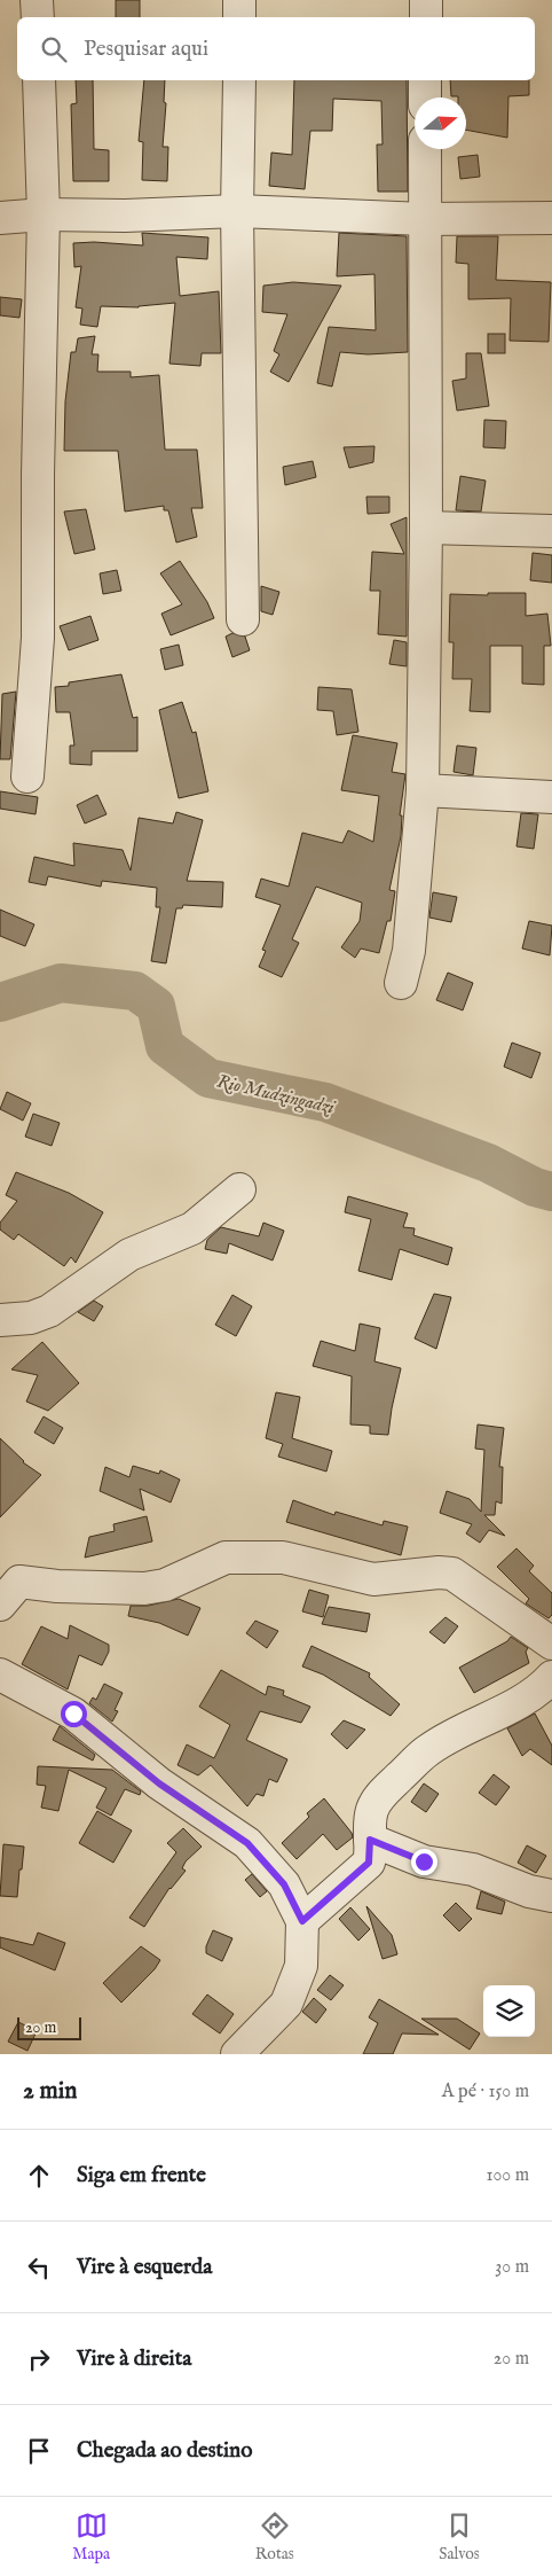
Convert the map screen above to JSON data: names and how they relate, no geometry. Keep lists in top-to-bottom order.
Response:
{
  "water": ["Rio Mudzingadzi"],
  "scale_bar": "20 m",
  "north": "right",
  "page": {
    "search": "Pesquisar aqui",
    "scale": "20 m",
    "heading": ["2 min", "A pé · 150 m"],
    "list": [
      ["Siga em frente", "100 m"],
      ["Vire à esquerda", "30 m"],
      ["Vire à direita", "20 m"],
      "Chegada ao destino"
    ],
    "nav": ["Mapa", "Rotas", "Salvos"]
  }
}
